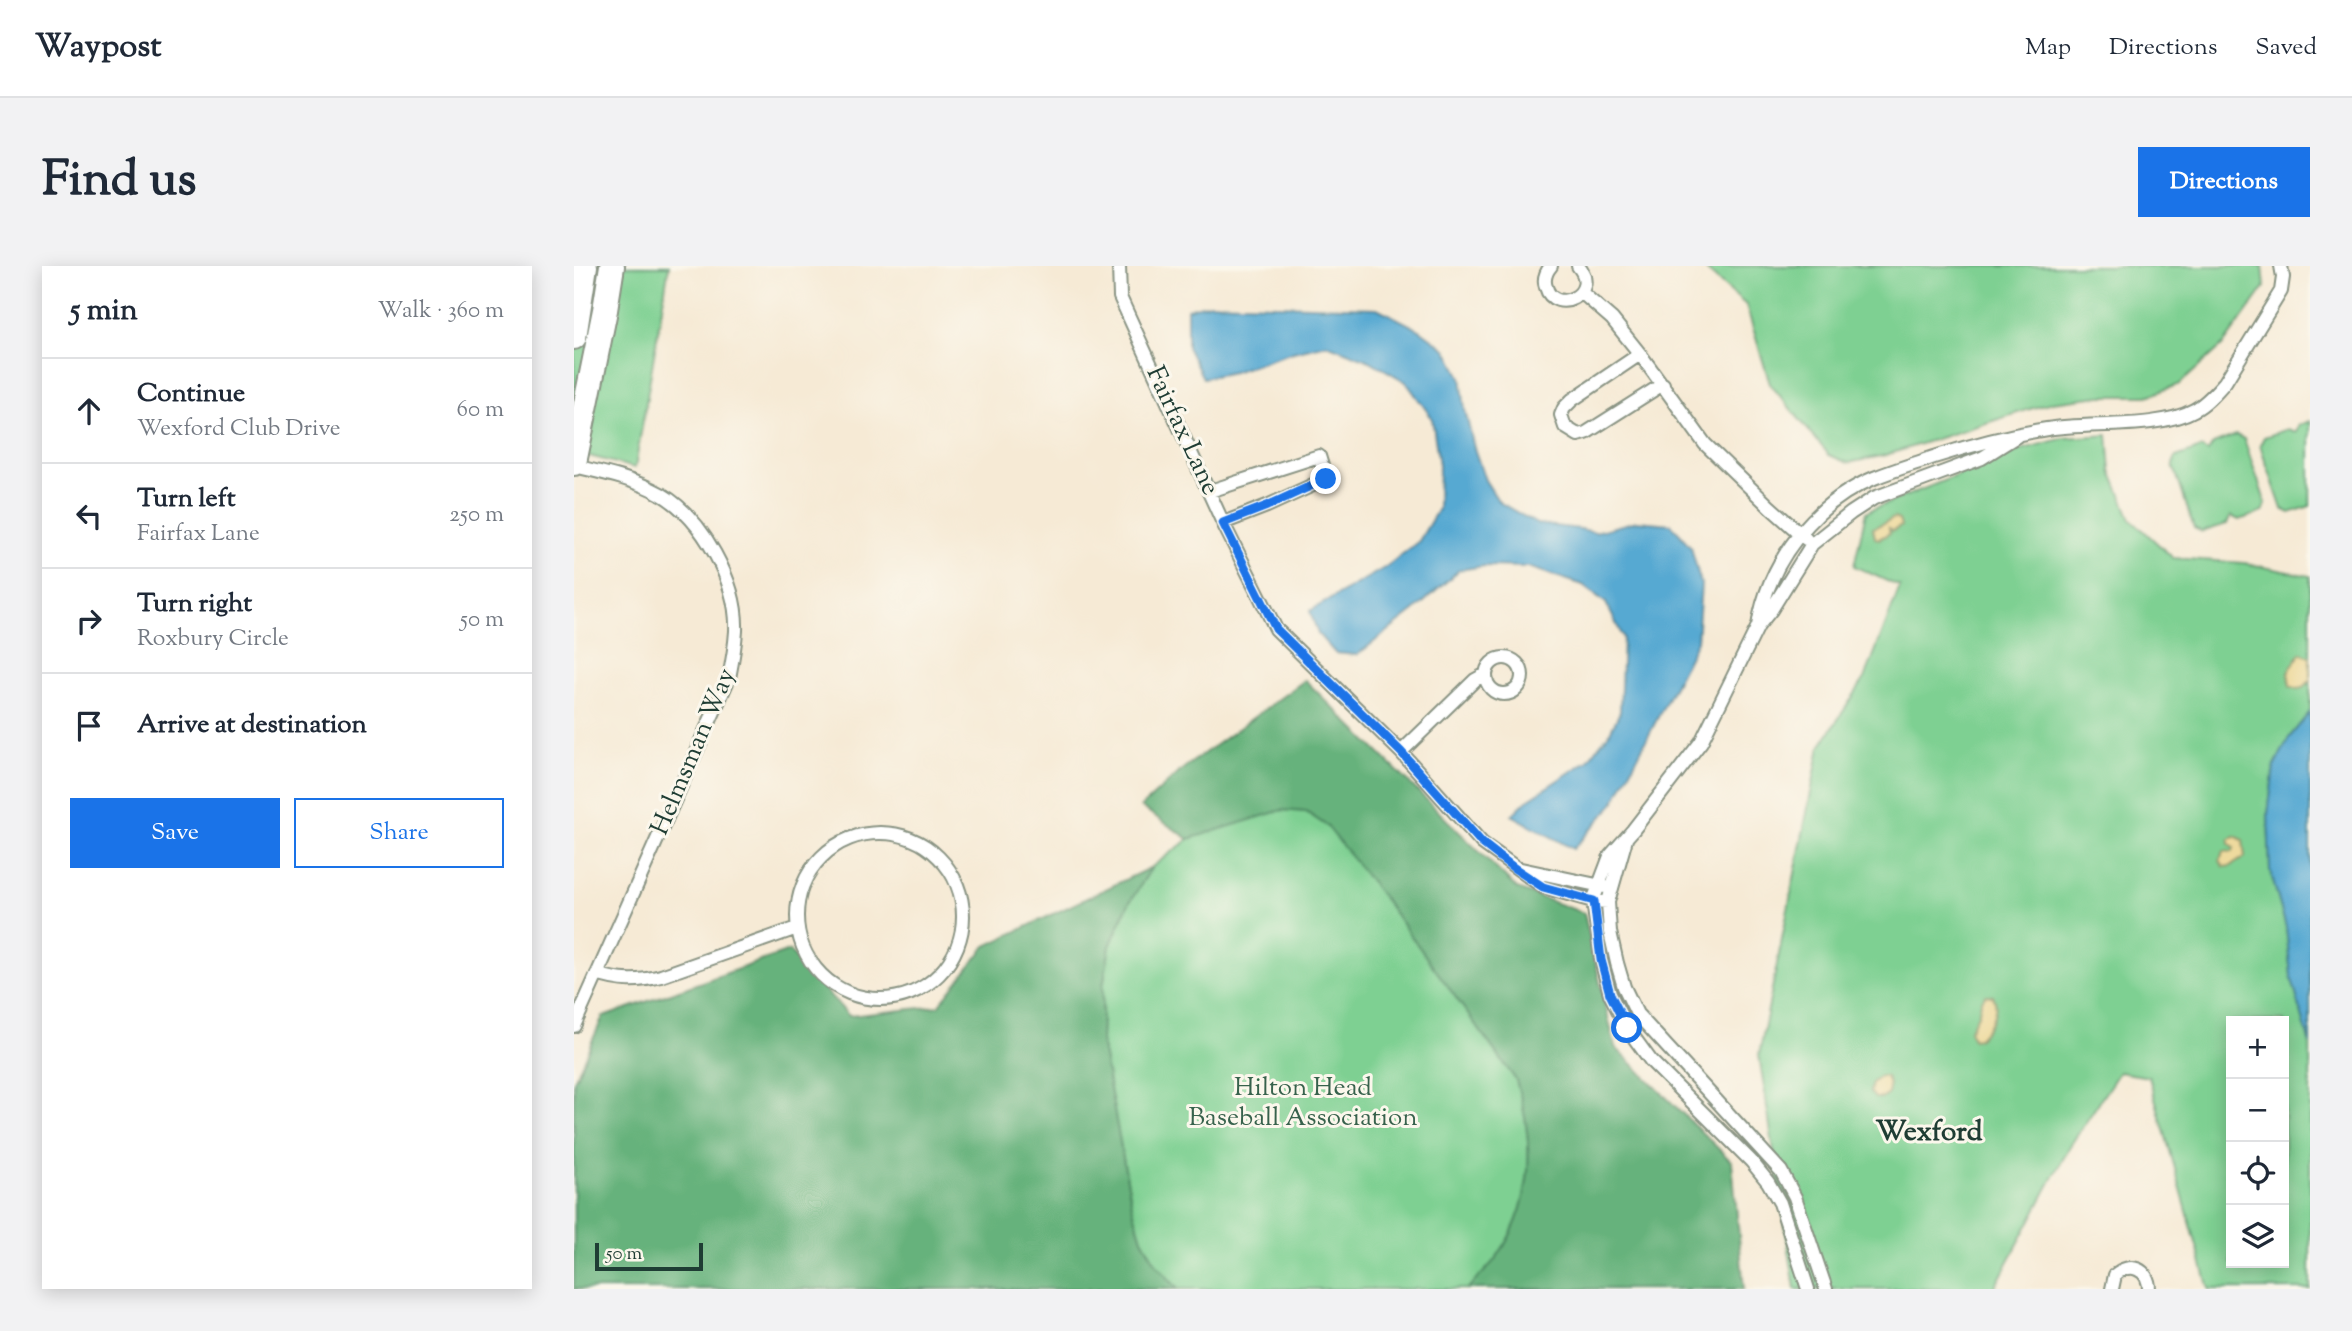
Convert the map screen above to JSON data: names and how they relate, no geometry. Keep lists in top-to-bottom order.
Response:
{
  "streets": {
    "street": ["Fairfax Lane", "Helmsman Way"]
  },
  "districts": ["Wexford"],
  "parks": ["Hilton Head Baseball Association"],
  "scale_bar": "50 m",
  "page": {
    "header": "Waypost",
    "nav": ["Map", "Directions", "Saved"],
    "title": "Find us",
    "buttons": [
      "Directions",
      ["Save", "Share"]
    ],
    "heading": ["5 min", "Walk · 360 m"],
    "list": [
      ["Continue", "Wexford Club Drive", "60 m"],
      ["Turn left", "Fairfax Lane", "250 m"],
      ["Turn right", "Roxbury Circle", "50 m"],
      "Arrive at destination"
    ],
    "map_buttons": ["+", "−"],
    "scale": "50 m"
  }
}
